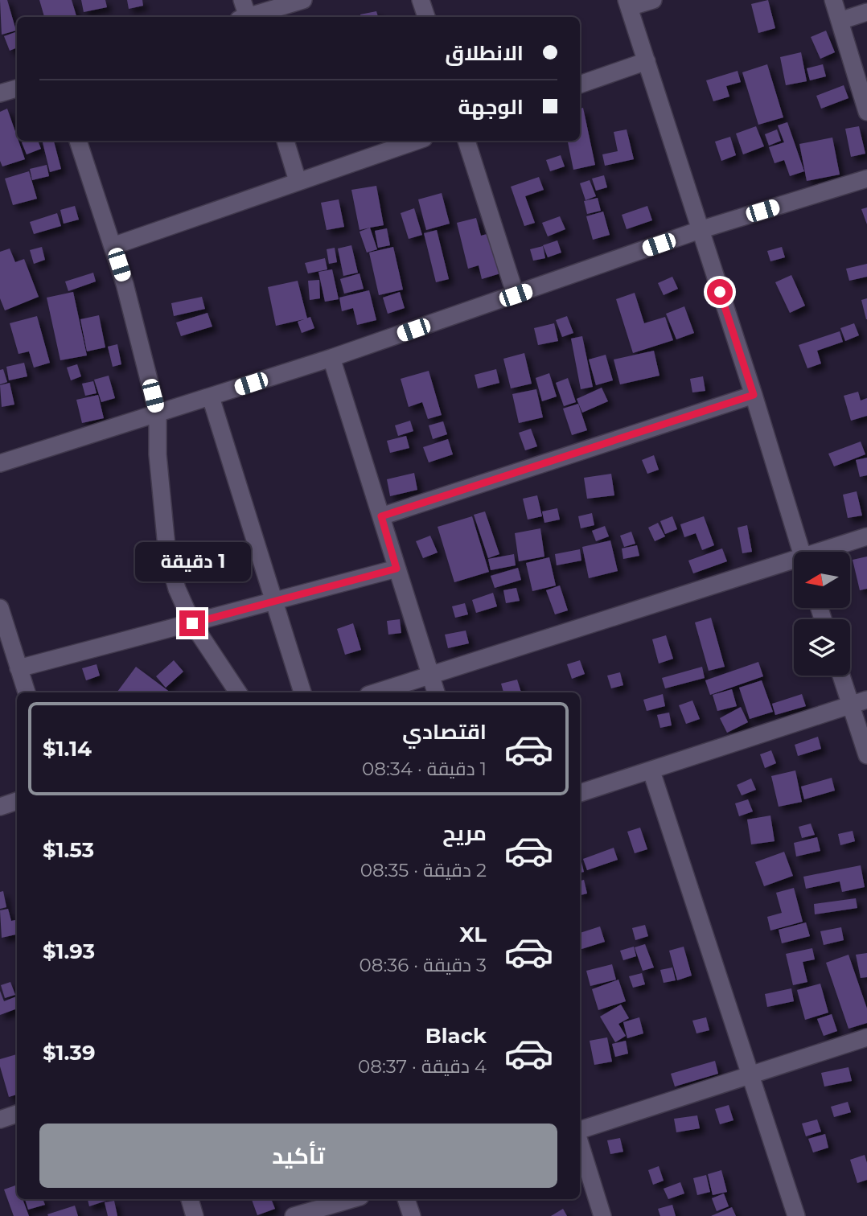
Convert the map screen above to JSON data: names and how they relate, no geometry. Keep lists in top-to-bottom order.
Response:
{
  "north": "left",
  "page": {
    "banner": ["الانطلاق", "الوجهة"],
    "bubble": "1 دقيقة",
    "list": [
      {
        "name": "اقتصادي",
        "note": "1 دقيقة · 08:34",
        "value": "$1.14"
      },
      {
        "name": "مريح",
        "note": "2 دقيقة · 08:35",
        "value": "$1.53"
      },
      {
        "name": "XL",
        "note": "3 دقيقة · 08:36",
        "value": "$1.93"
      },
      {
        "name": "Black",
        "note": "4 دقيقة · 08:37",
        "value": "$1.39"
      }
    ],
    "buttons": "تأكيد"
  }
}
